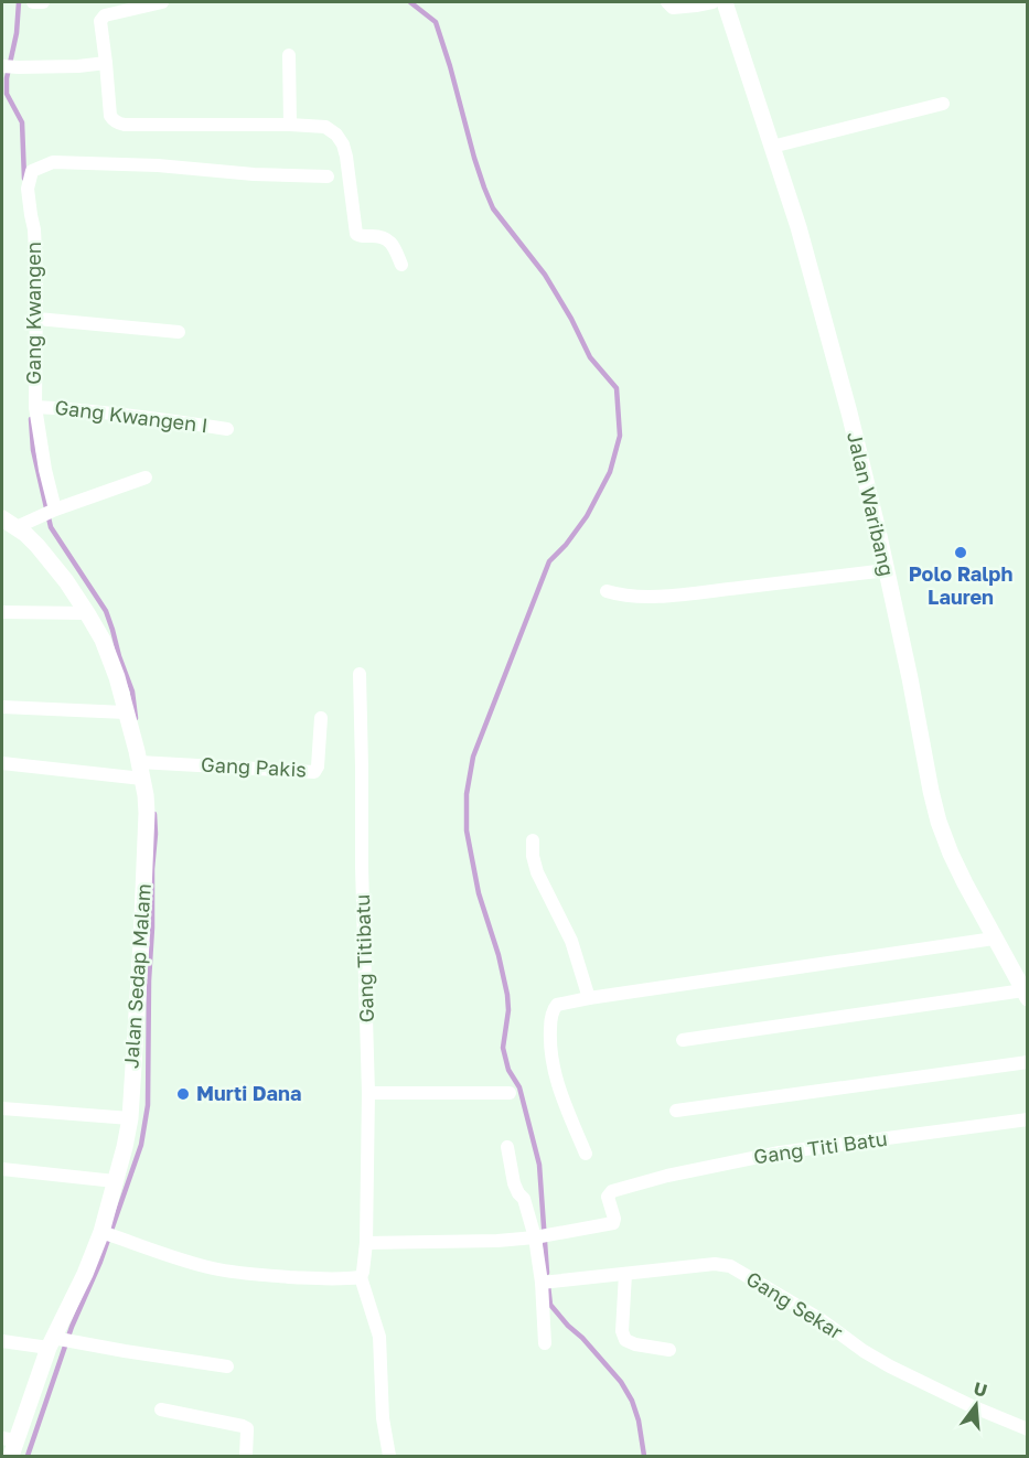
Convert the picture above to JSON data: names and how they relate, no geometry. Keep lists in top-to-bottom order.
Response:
{
  "streets": {
    "street": [
      "Gang Kwangen",
      "Gang Kwangen I",
      "Jalan Waribang",
      "Gang Pakis",
      "Gang Titibatu",
      "Jalan Sedap Malam",
      "Gang Titi Batu",
      "Gang Sekar"
    ]
  },
  "crossings": [
    ["Gang Kwangen", "Gang Kwangen I"],
    ["Gang Pakis", "Jalan Sedap Malam"]
  ],
  "places": ["Polo Ralph Lauren", "Murti Dana"],
  "north": "top"
}
